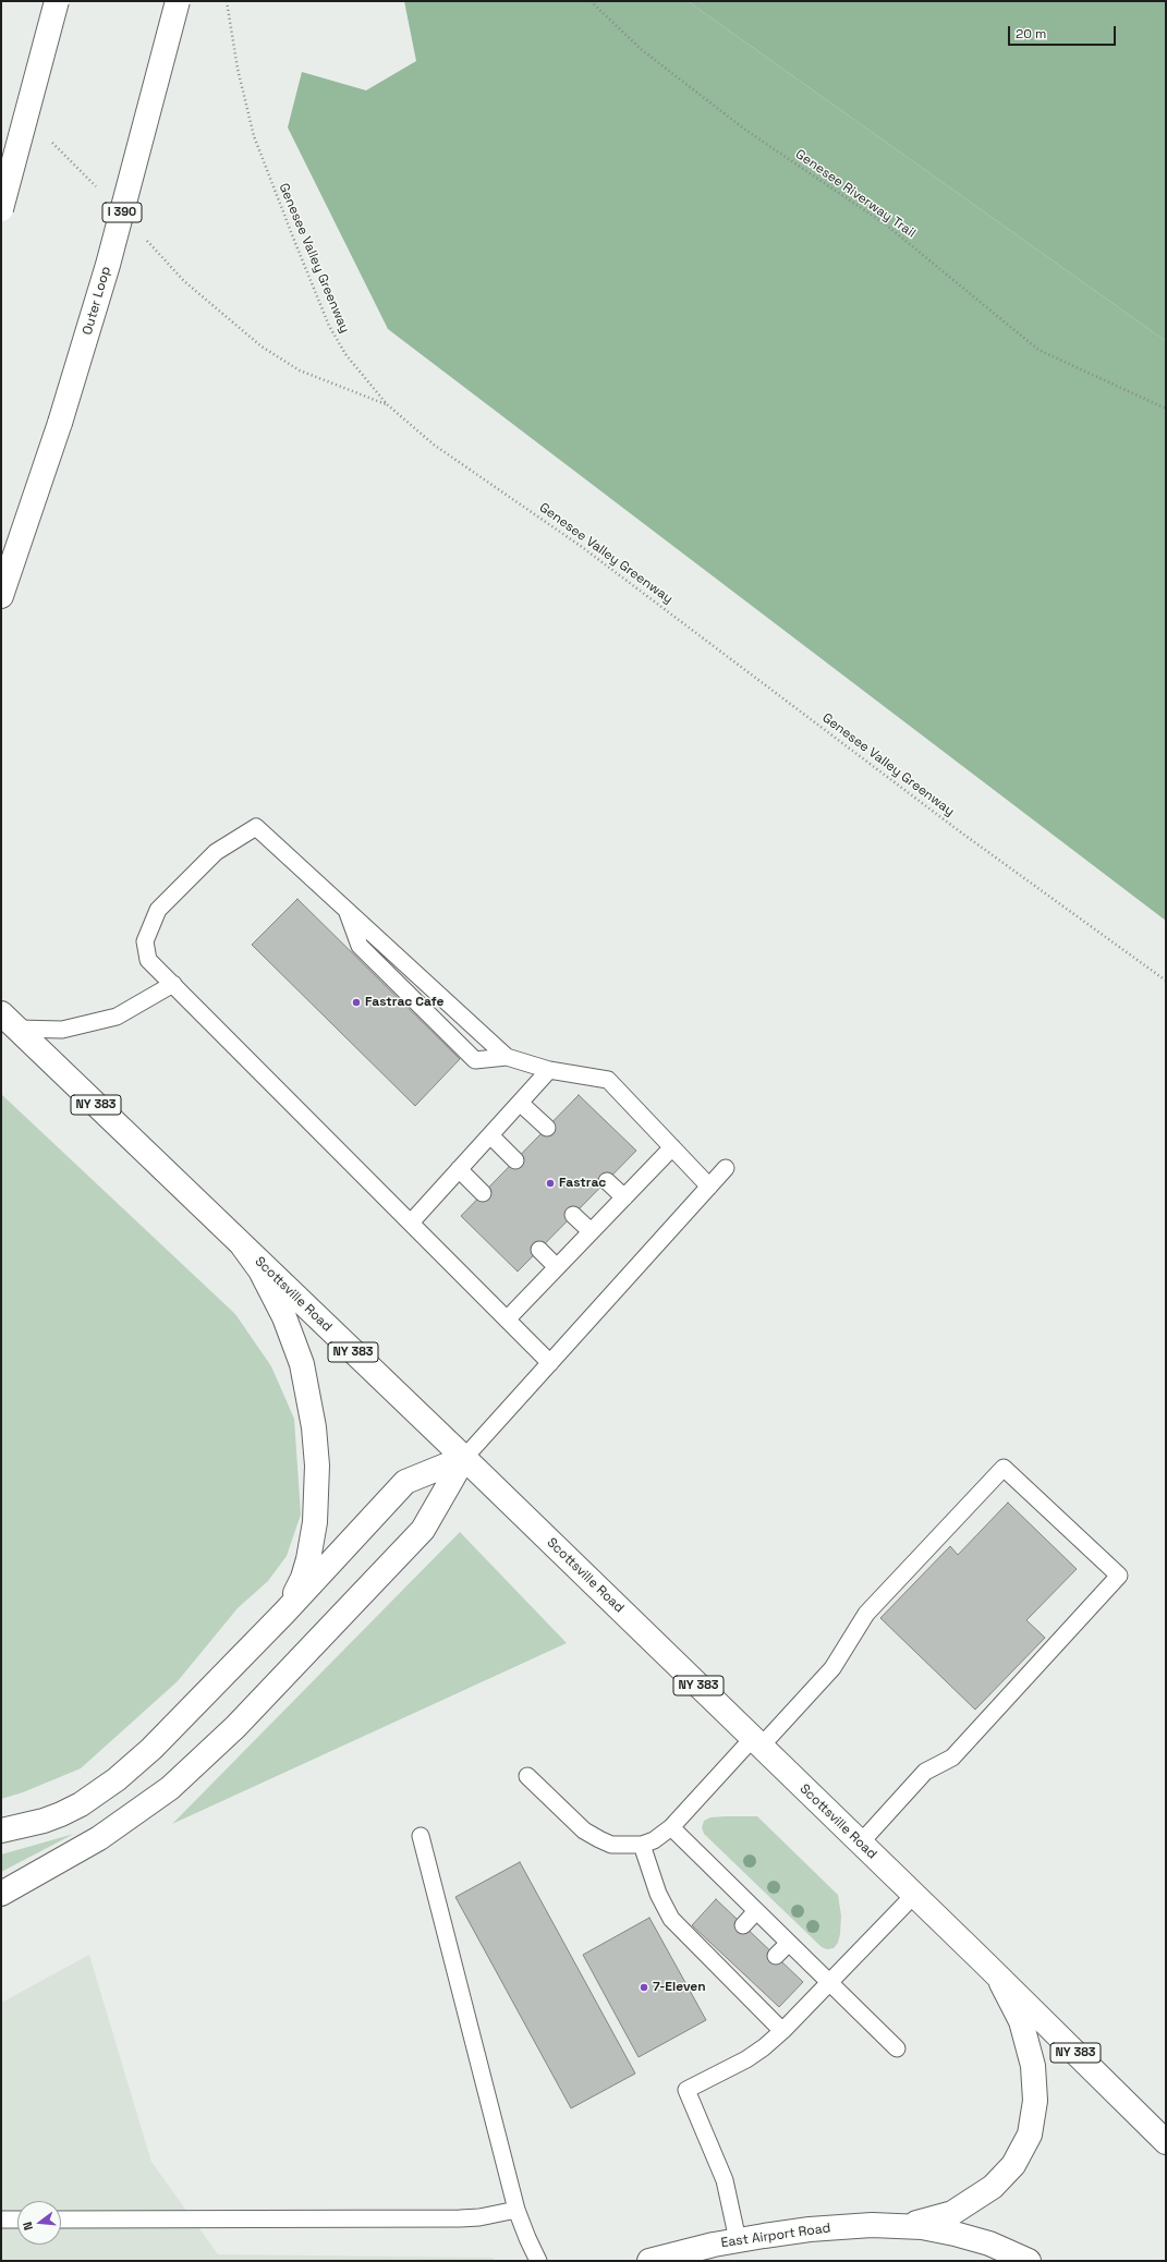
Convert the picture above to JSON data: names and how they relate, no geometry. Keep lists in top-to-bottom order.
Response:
{
  "streets": {
    "main road": [
      "I 390",
      "Outer Loop",
      "NY 383",
      "Scottsville Road",
      "East Airport Road"
    ],
    "path": ["Genesee Riverway Trail", "Genesee Valley Greenway"]
  },
  "crossings": [
    ["Scottsville Road", "East Airport Road"]
  ],
  "places": ["Fastrac Cafe", "Fastrac", "7-Eleven"],
  "scale_bar": "20 m",
  "north": "left"
}
